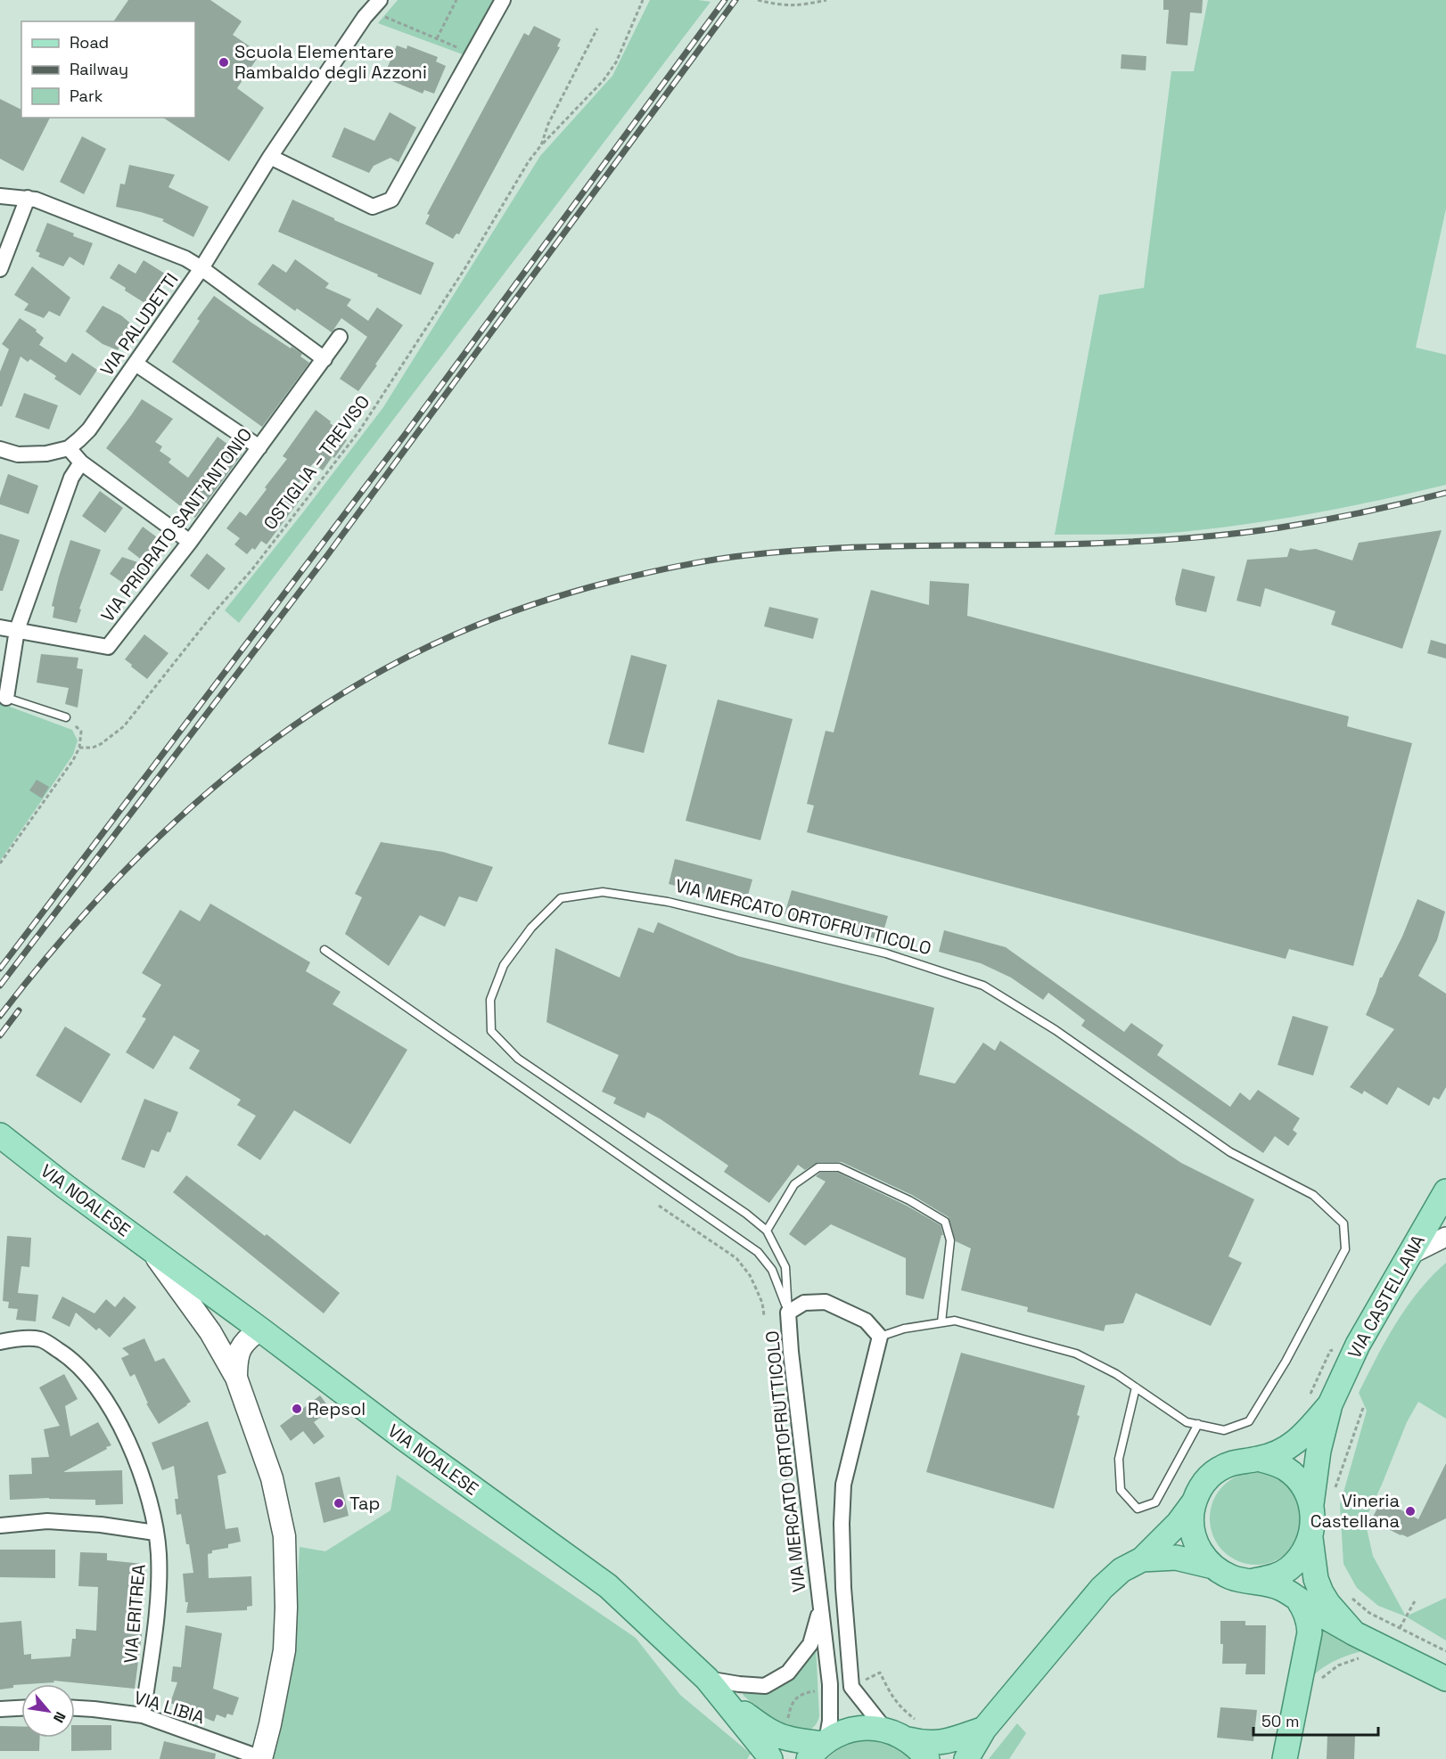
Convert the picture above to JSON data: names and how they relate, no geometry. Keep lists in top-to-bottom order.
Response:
{
  "streets": {
    "main road": ["VIA NOALESE", "VIA CASTELLANA"],
    "street": [
      "VIA PALUDETTI",
      "VIA PRIORATO SANT'ANTONIO",
      "VIA MERCATO ORTOFRUTTICOLO",
      "VIA ERITREA",
      "VIA LIBIA"
    ],
    "path": ["OSTIGLIA – TREVISO"]
  },
  "crossings": [
    ["VIA MERCATO ORTOFRUTTICOLO", "VIA NOALESE"],
    ["VIA ERITREA", "VIA LIBIA"]
  ],
  "places": [
    "Scuola Elementare Rambaldo degli Azzoni",
    "Repsol",
    "Tap",
    "Vineria Castellana"
  ],
  "legend": ["Road", "Railway", "Park"],
  "scale_bar": "50 m",
  "north": "bottom right"
}
